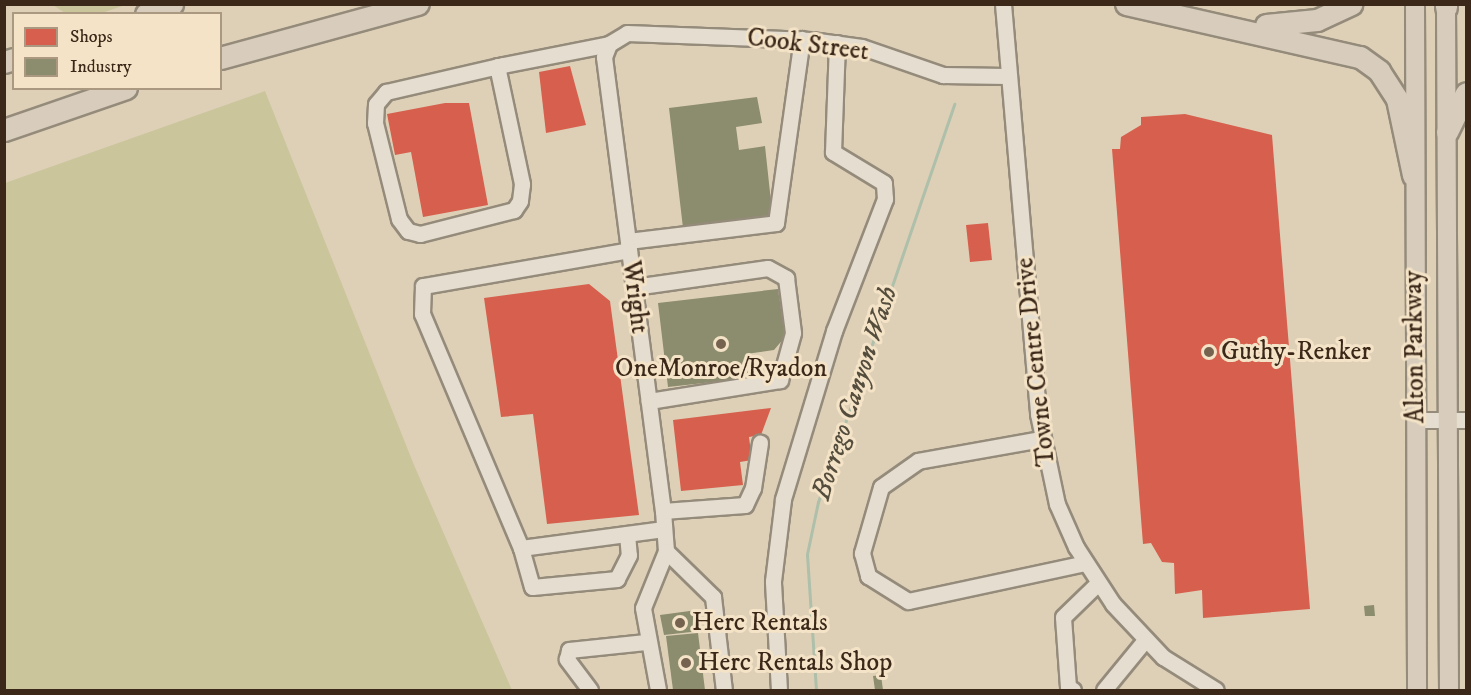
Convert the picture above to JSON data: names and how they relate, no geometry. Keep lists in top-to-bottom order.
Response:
{
  "streets": {
    "main road": ["Alton Parkway"],
    "street": ["Cook Street", "Wright", "Towne Centre Drive"]
  },
  "crossings": [
    ["Cook Street", "Wright"],
    ["Cook Street", "Towne Centre Drive"]
  ],
  "water": ["Borrego Canyon Wash"],
  "places": [
    "OneMonroe/Ryadon",
    "Guthy-Renker",
    "Herc Rentals",
    "Herc Rentals Shop"
  ],
  "legend": ["Shops", "Industry"]
}
